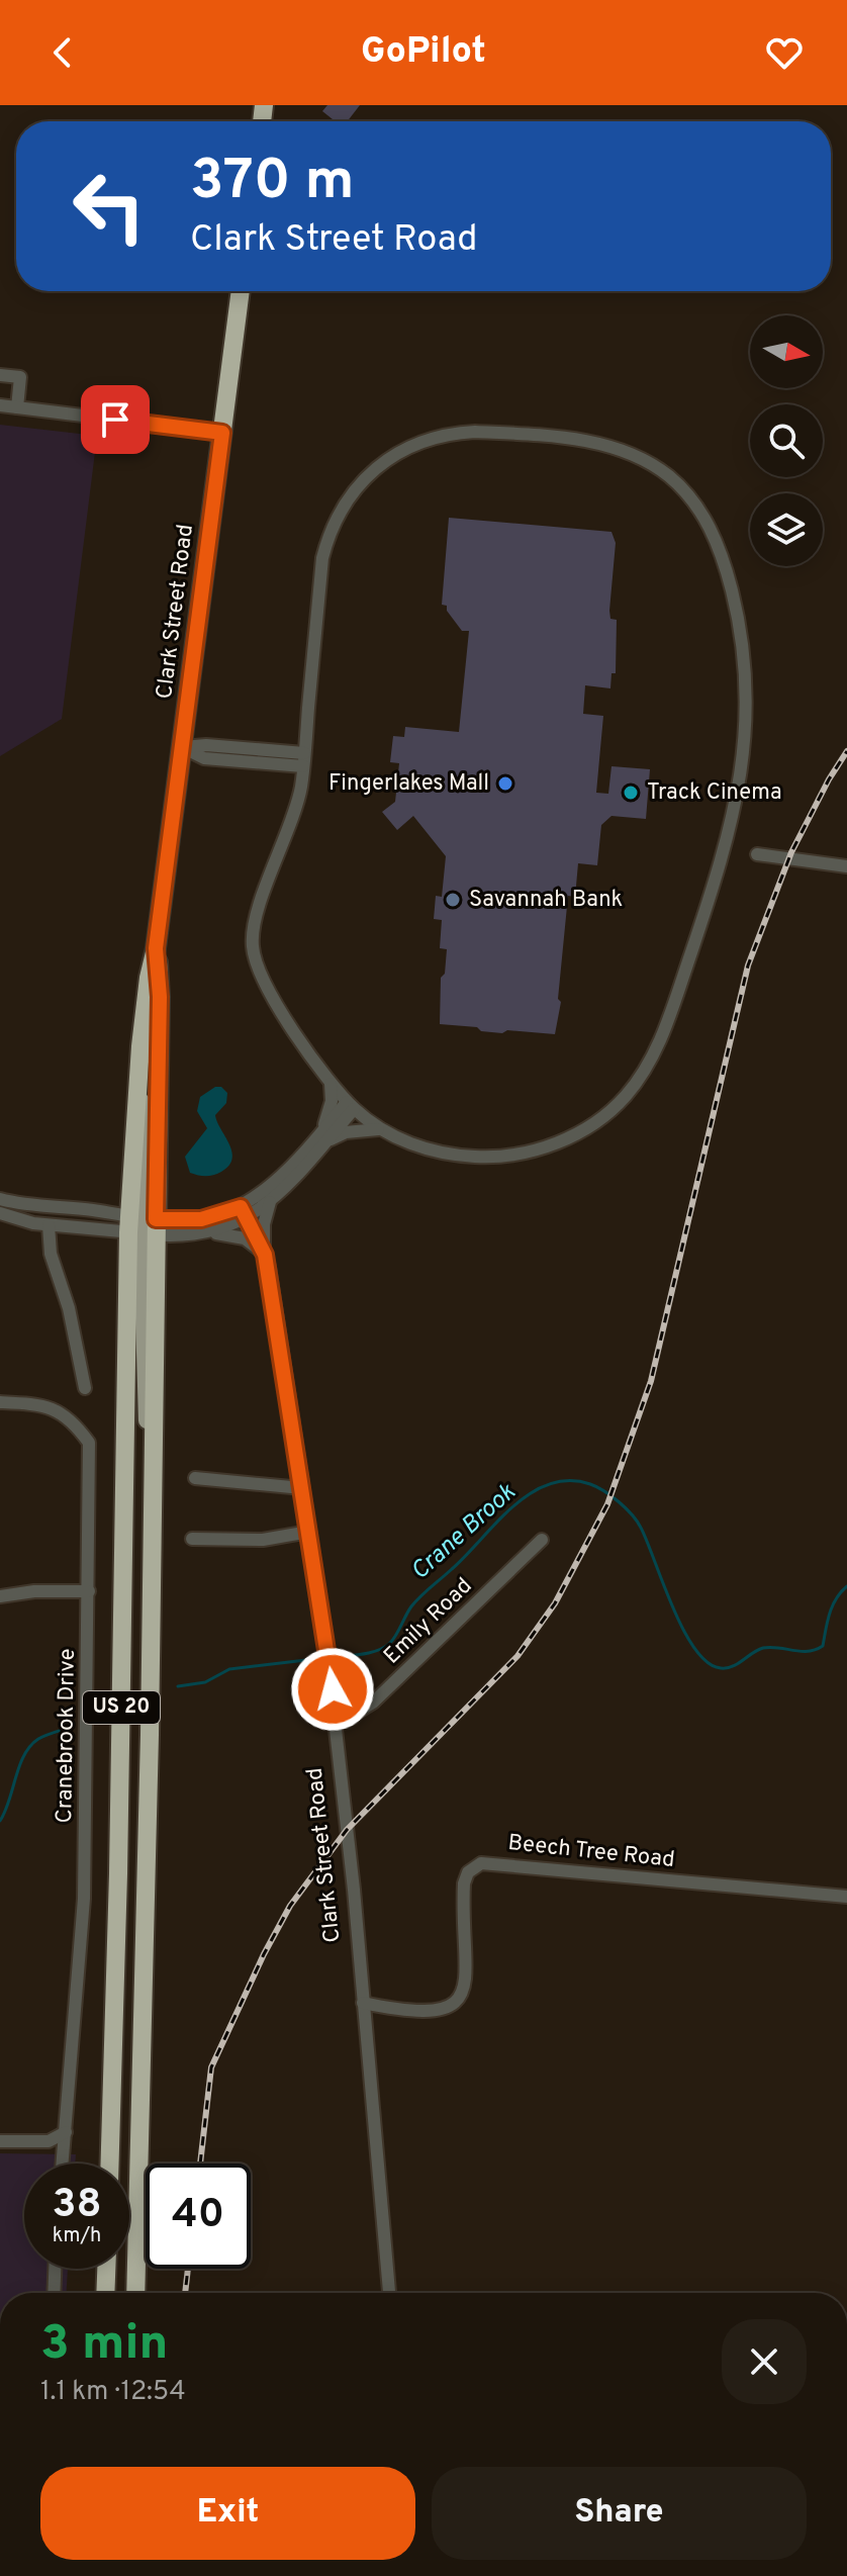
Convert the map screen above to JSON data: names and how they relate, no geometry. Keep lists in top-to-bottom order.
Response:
{
  "streets": {
    "highway": ["Clark Street Road", "US 20"],
    "street": ["Emily Road", "Cranebrook Drive", "Beech Tree Road"]
  },
  "crossings": [
    ["Clark Street Road", "Emily Road"],
    ["Clark Street Road", "US 20"],
    ["Clark Street Road", "Beech Tree Road"]
  ],
  "water": ["Crane Brook"],
  "places": ["Fingerlakes Mall", "Track Cinema", "Savannah Bank"],
  "north": "right",
  "page": {
    "header": "GoPilot",
    "turn": ["370 m", "Clark Street Road"],
    "speed": "38 km/h",
    "limit": "40",
    "heading": ["3 min", "1.1 km · 12:54"],
    "buttons": ["Exit", "Share"]
  }
}
